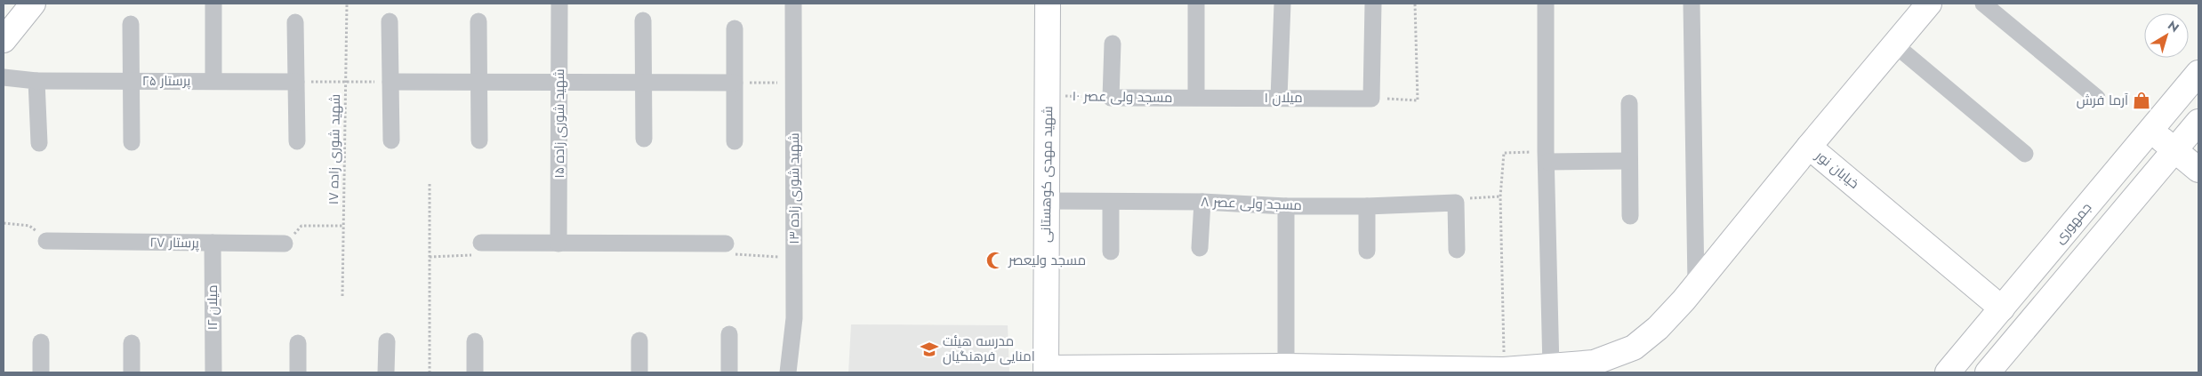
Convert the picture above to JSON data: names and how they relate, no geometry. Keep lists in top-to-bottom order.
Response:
{
  "streets": {
    "street": [
      "پرستار ۲۵",
      "مسجد ولی عصر ۱۰",
      "میلان ۱",
      "شهید شوری زاده ۱۵",
      "خیابان نور",
      "شهید مهدی کوهستانی",
      "شهید شوری زاده ۱۳",
      "مسجد ولی عصر ۸",
      "جمهوری",
      "پرستار ۲۷",
      "میلان ۱۲"
    ],
    "path": ["شهید شوری زاده ۱۷"]
  },
  "crossings": [
    ["مسجد ولی عصر ۱۰", "میلان ۱"],
    ["مسجد ولی عصر ۱۰", "شهید مهدی کوهستانی"],
    ["خیابان نور", "شهید مهدی کوهستانی"],
    ["خیابان نور", "جمهوری"],
    ["شهید مهدی کوهستانی", "مسجد ولی عصر ۸"],
    ["پرستار ۲۷", "میلان ۱۲"]
  ],
  "places": {
    "shop": ["آرما فرش"],
    "mosque": ["مسجد ولیعصر"],
    "school or university": ["مدرسه هیئت امنایی فرهنگیان"]
  },
  "north": "top right"
}
